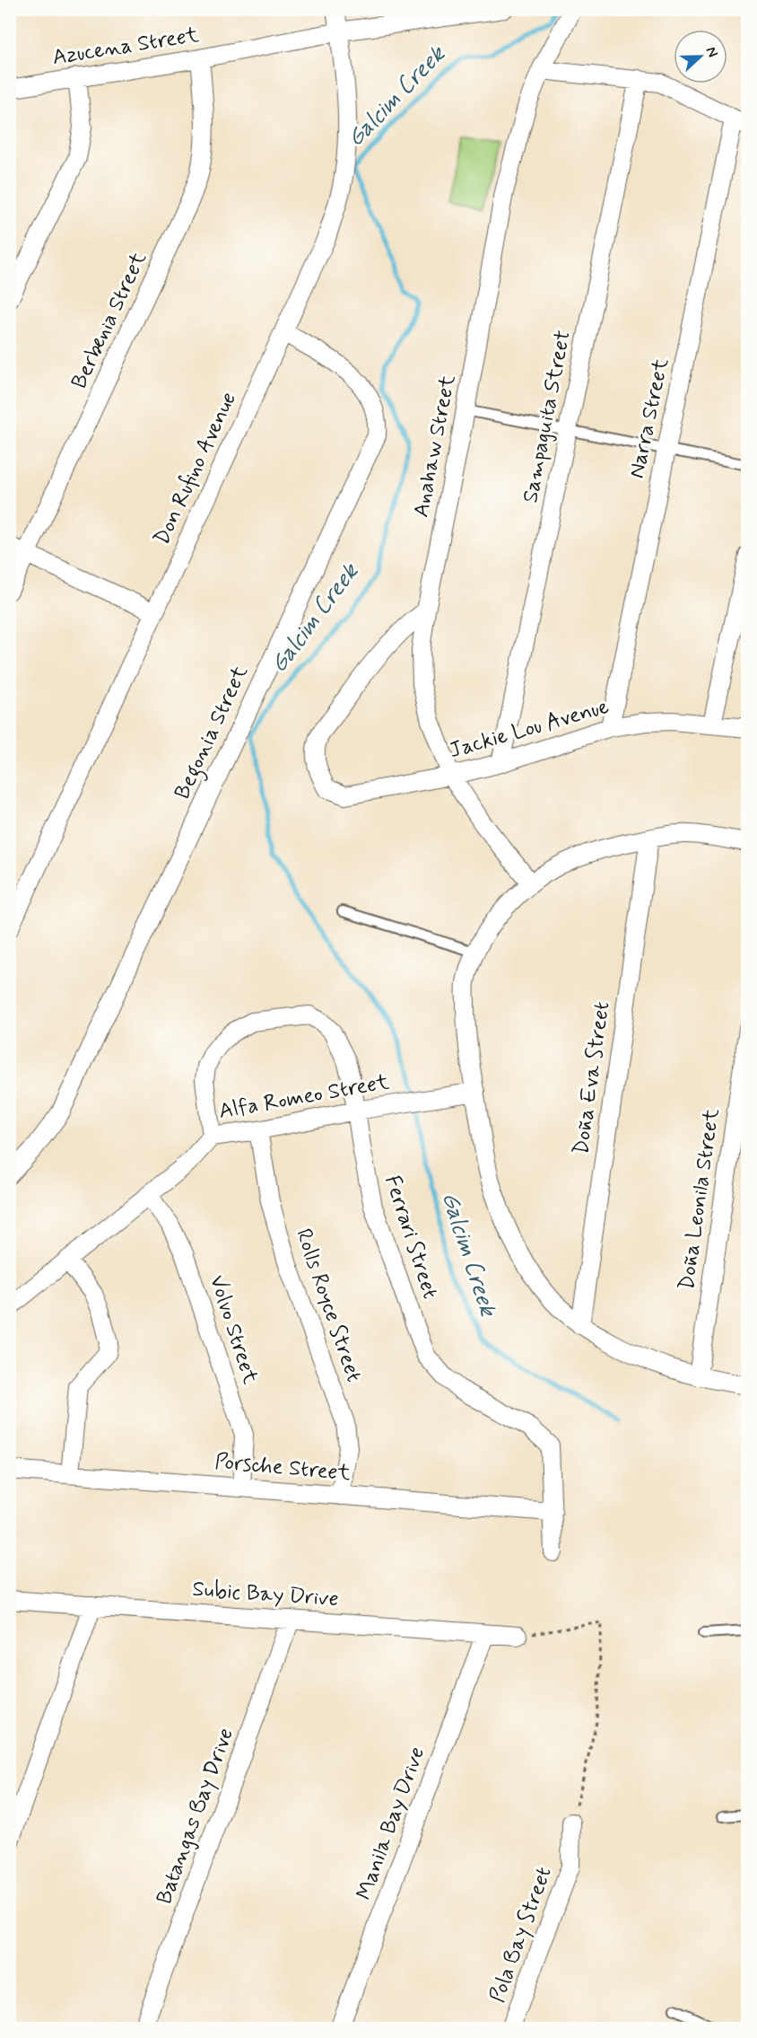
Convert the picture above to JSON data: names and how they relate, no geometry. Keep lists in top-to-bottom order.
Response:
{
  "streets": {
    "street": [
      "Azucena Street",
      "Berbenia Street",
      "Sampaguita Street",
      "Narra Street",
      "Anahaw Street",
      "Don Rufino Avenue",
      "Jackie Lou Avenue",
      "Begonia Street",
      "Doña Eva Street",
      "Alfa Romeo Street",
      "Doña Leonila Street",
      "Ferrari Street",
      "Rolls Royce Street",
      "Volvo Street",
      "Porsche Street",
      "Subic Bay Drive",
      "Batangas Bay Drive",
      "Manila Bay Drive",
      "Pola Bay Street"
    ]
  },
  "crossings": [
    ["Azucena Street", "Berbenia Street"],
    ["Azucena Street", "Don Rufino Avenue"],
    ["Sampaguita Street", "Jackie Lou Avenue"],
    ["Narra Street", "Jackie Lou Avenue"],
    ["Anahaw Street", "Jackie Lou Avenue"],
    ["Don Rufino Avenue", "Begonia Street"],
    ["Alfa Romeo Street", "Ferrari Street"],
    ["Alfa Romeo Street", "Rolls Royce Street"],
    ["Alfa Romeo Street", "Volvo Street"],
    ["Ferrari Street", "Porsche Street"],
    ["Rolls Royce Street", "Porsche Street"],
    ["Volvo Street", "Porsche Street"],
    ["Subic Bay Drive", "Batangas Bay Drive"],
    ["Subic Bay Drive", "Manila Bay Drive"]
  ],
  "water": ["Galcim Creek"],
  "north": "right"
}
